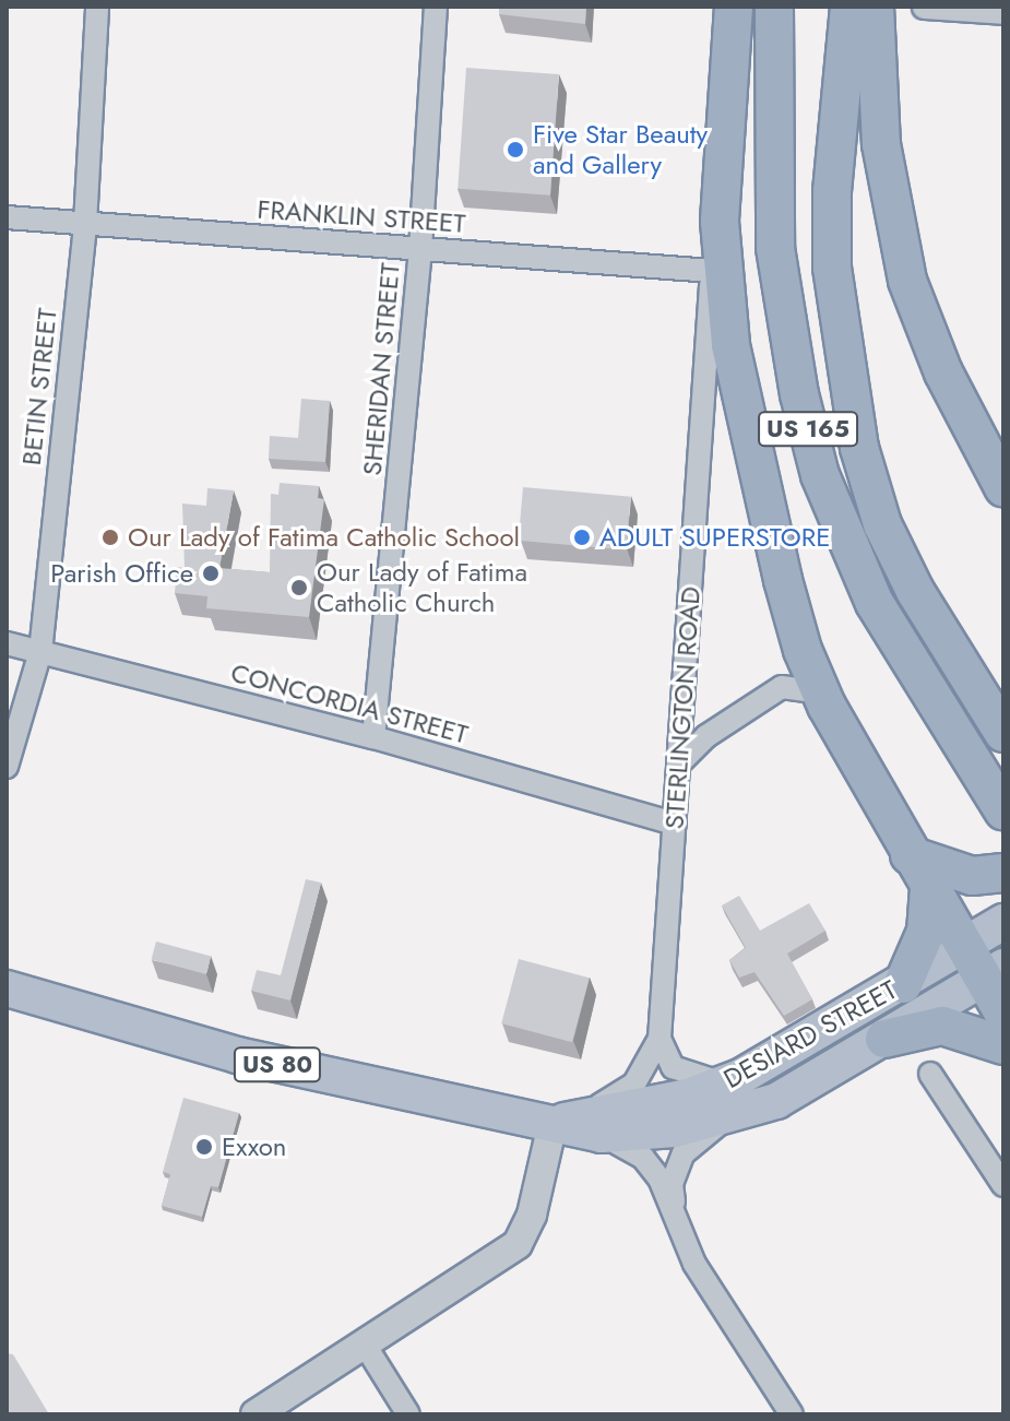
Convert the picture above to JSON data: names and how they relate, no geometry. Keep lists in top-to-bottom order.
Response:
{
  "streets": {
    "highway": ["US 165"],
    "main road": ["DESIARD STREET", "US 80"],
    "street": [
      "FRANKLIN STREET",
      "SHERIDAN STREET",
      "BETIN STREET",
      "CONCORDIA STREET",
      "STERLINGTON ROAD"
    ]
  },
  "crossings": [
    ["FRANKLIN STREET", "SHERIDAN STREET"],
    ["FRANKLIN STREET", "BETIN STREET"],
    ["FRANKLIN STREET", "STERLINGTON ROAD"],
    ["SHERIDAN STREET", "CONCORDIA STREET"],
    ["BETIN STREET", "CONCORDIA STREET"],
    ["CONCORDIA STREET", "STERLINGTON ROAD"],
    ["STERLINGTON ROAD", "DESIARD STREET"],
    ["STERLINGTON ROAD", "US 80"],
    ["DESIARD STREET", "US 80"]
  ],
  "places": [
    "Five Star Beauty and Gallery",
    "Our Lady of Fatima Catholic School",
    "ADULT SUPERSTORE",
    "Parish Office",
    "Our Lady of Fatima Catholic Church",
    "Exxon"
  ]
}
